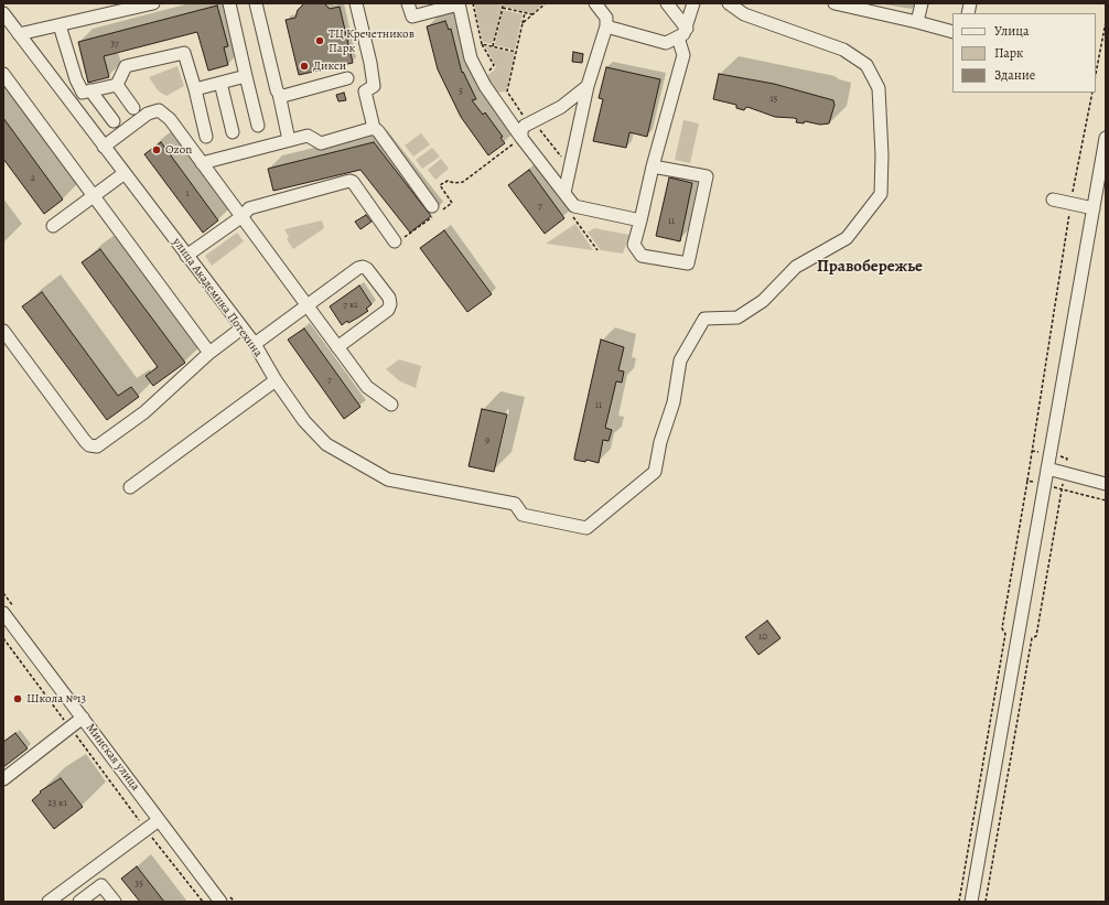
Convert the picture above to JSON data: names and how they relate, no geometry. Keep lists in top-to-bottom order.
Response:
{
  "streets": {
    "street": ["улица Академика Потехина", "Минская улица"]
  },
  "districts": ["Правобережье"],
  "places": [
    "ТЦ Кречетников Парк",
    "Дикси",
    "Ozon",
    "Школа №13"
  ],
  "house_numbers": [
    "37",
    "5",
    "15",
    "2",
    "1",
    "7",
    "11",
    "7 к1",
    "7",
    "11",
    "9",
    "10",
    "23 к1",
    "35"
  ],
  "legend": ["Улица", "Парк", "Здание"]
}
